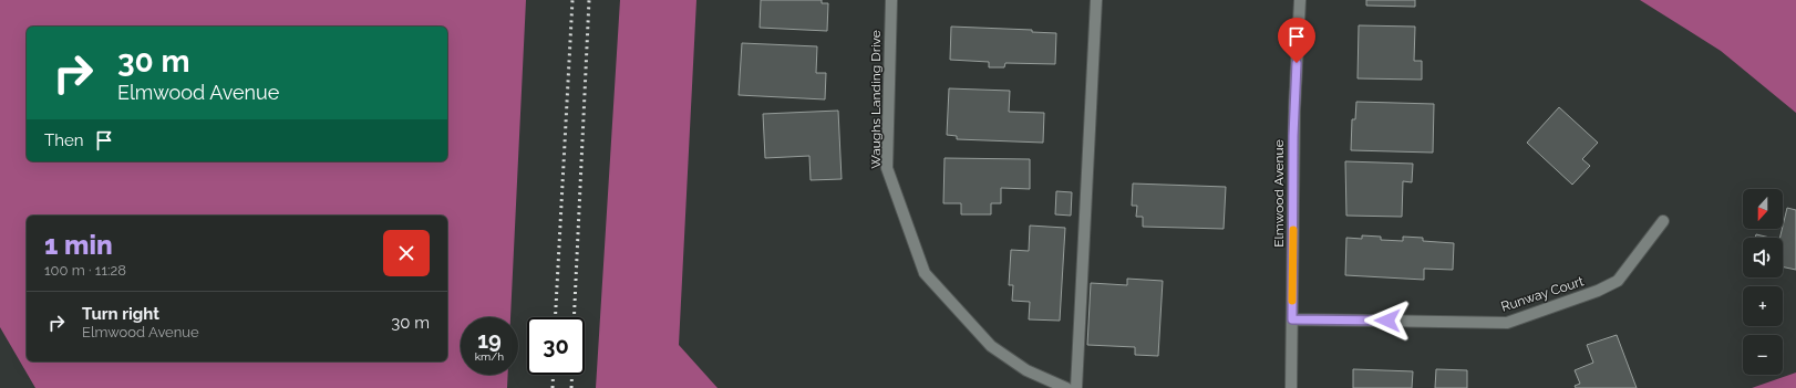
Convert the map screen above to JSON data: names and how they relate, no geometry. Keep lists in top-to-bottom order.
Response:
{
  "streets": {
    "street": ["Waughs Landing Drive", "Elmwood Avenue", "Runway Court"]
  },
  "crossings": [
    ["Elmwood Avenue", "Runway Court"]
  ],
  "north": "bottom",
  "page": {
    "turn": ["30 m", "Elmwood Avenue"],
    "then": "Then",
    "map_buttons": ["+", "−"],
    "heading": ["1 min", "100 m · 11:28"],
    "list": [
      {
        "name": "Turn right",
        "note": "Elmwood Avenue",
        "value": "30 m"
      }
    ],
    "speed": "19 km/h",
    "limit": "30"
  }
}
